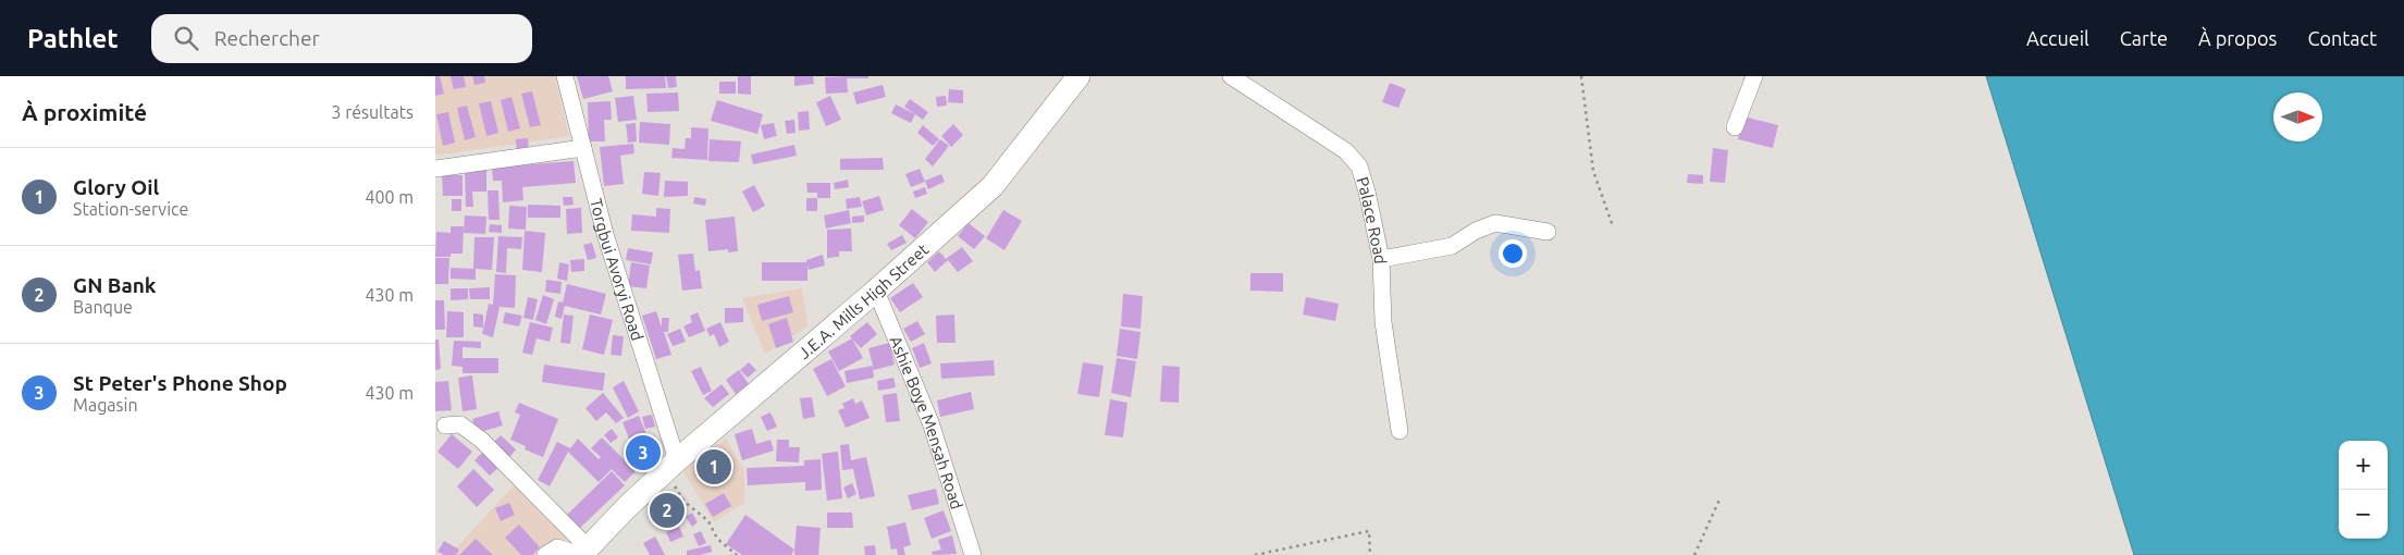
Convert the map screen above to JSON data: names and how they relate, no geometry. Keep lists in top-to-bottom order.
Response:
{
  "streets": {
    "highway": ["J.E.A. Mills High Street"],
    "street": ["Palace Road", "Torgbui Avoryi Road", "Ashie Boye Mensah Road"]
  },
  "crossings": [
    ["Torgbui Avoryi Road", "J.E.A. Mills High Street"],
    ["J.E.A. Mills High Street", "Ashie Boye Mensah Road"]
  ],
  "north": "right",
  "page": {
    "header": "Pathlet",
    "search": "Rechercher",
    "nav": [
      "Accueil",
      "Carte",
      "À propos",
      "Contact"
    ],
    "heading": ["À proximité", "3 résultats"],
    "list": [
      {
        "mark": "1",
        "name": "Glory Oil",
        "note": "Station-service",
        "value": "400 m"
      },
      {
        "mark": "2",
        "name": "GN Bank",
        "note": "Banque",
        "value": "430 m"
      },
      {
        "mark": "3",
        "name": "St Peter's Phone Shop",
        "note": "Magasin",
        "value": "430 m"
      }
    ],
    "pins": ["3", "1", "2"],
    "map_buttons": ["+", "−"]
  }
}
